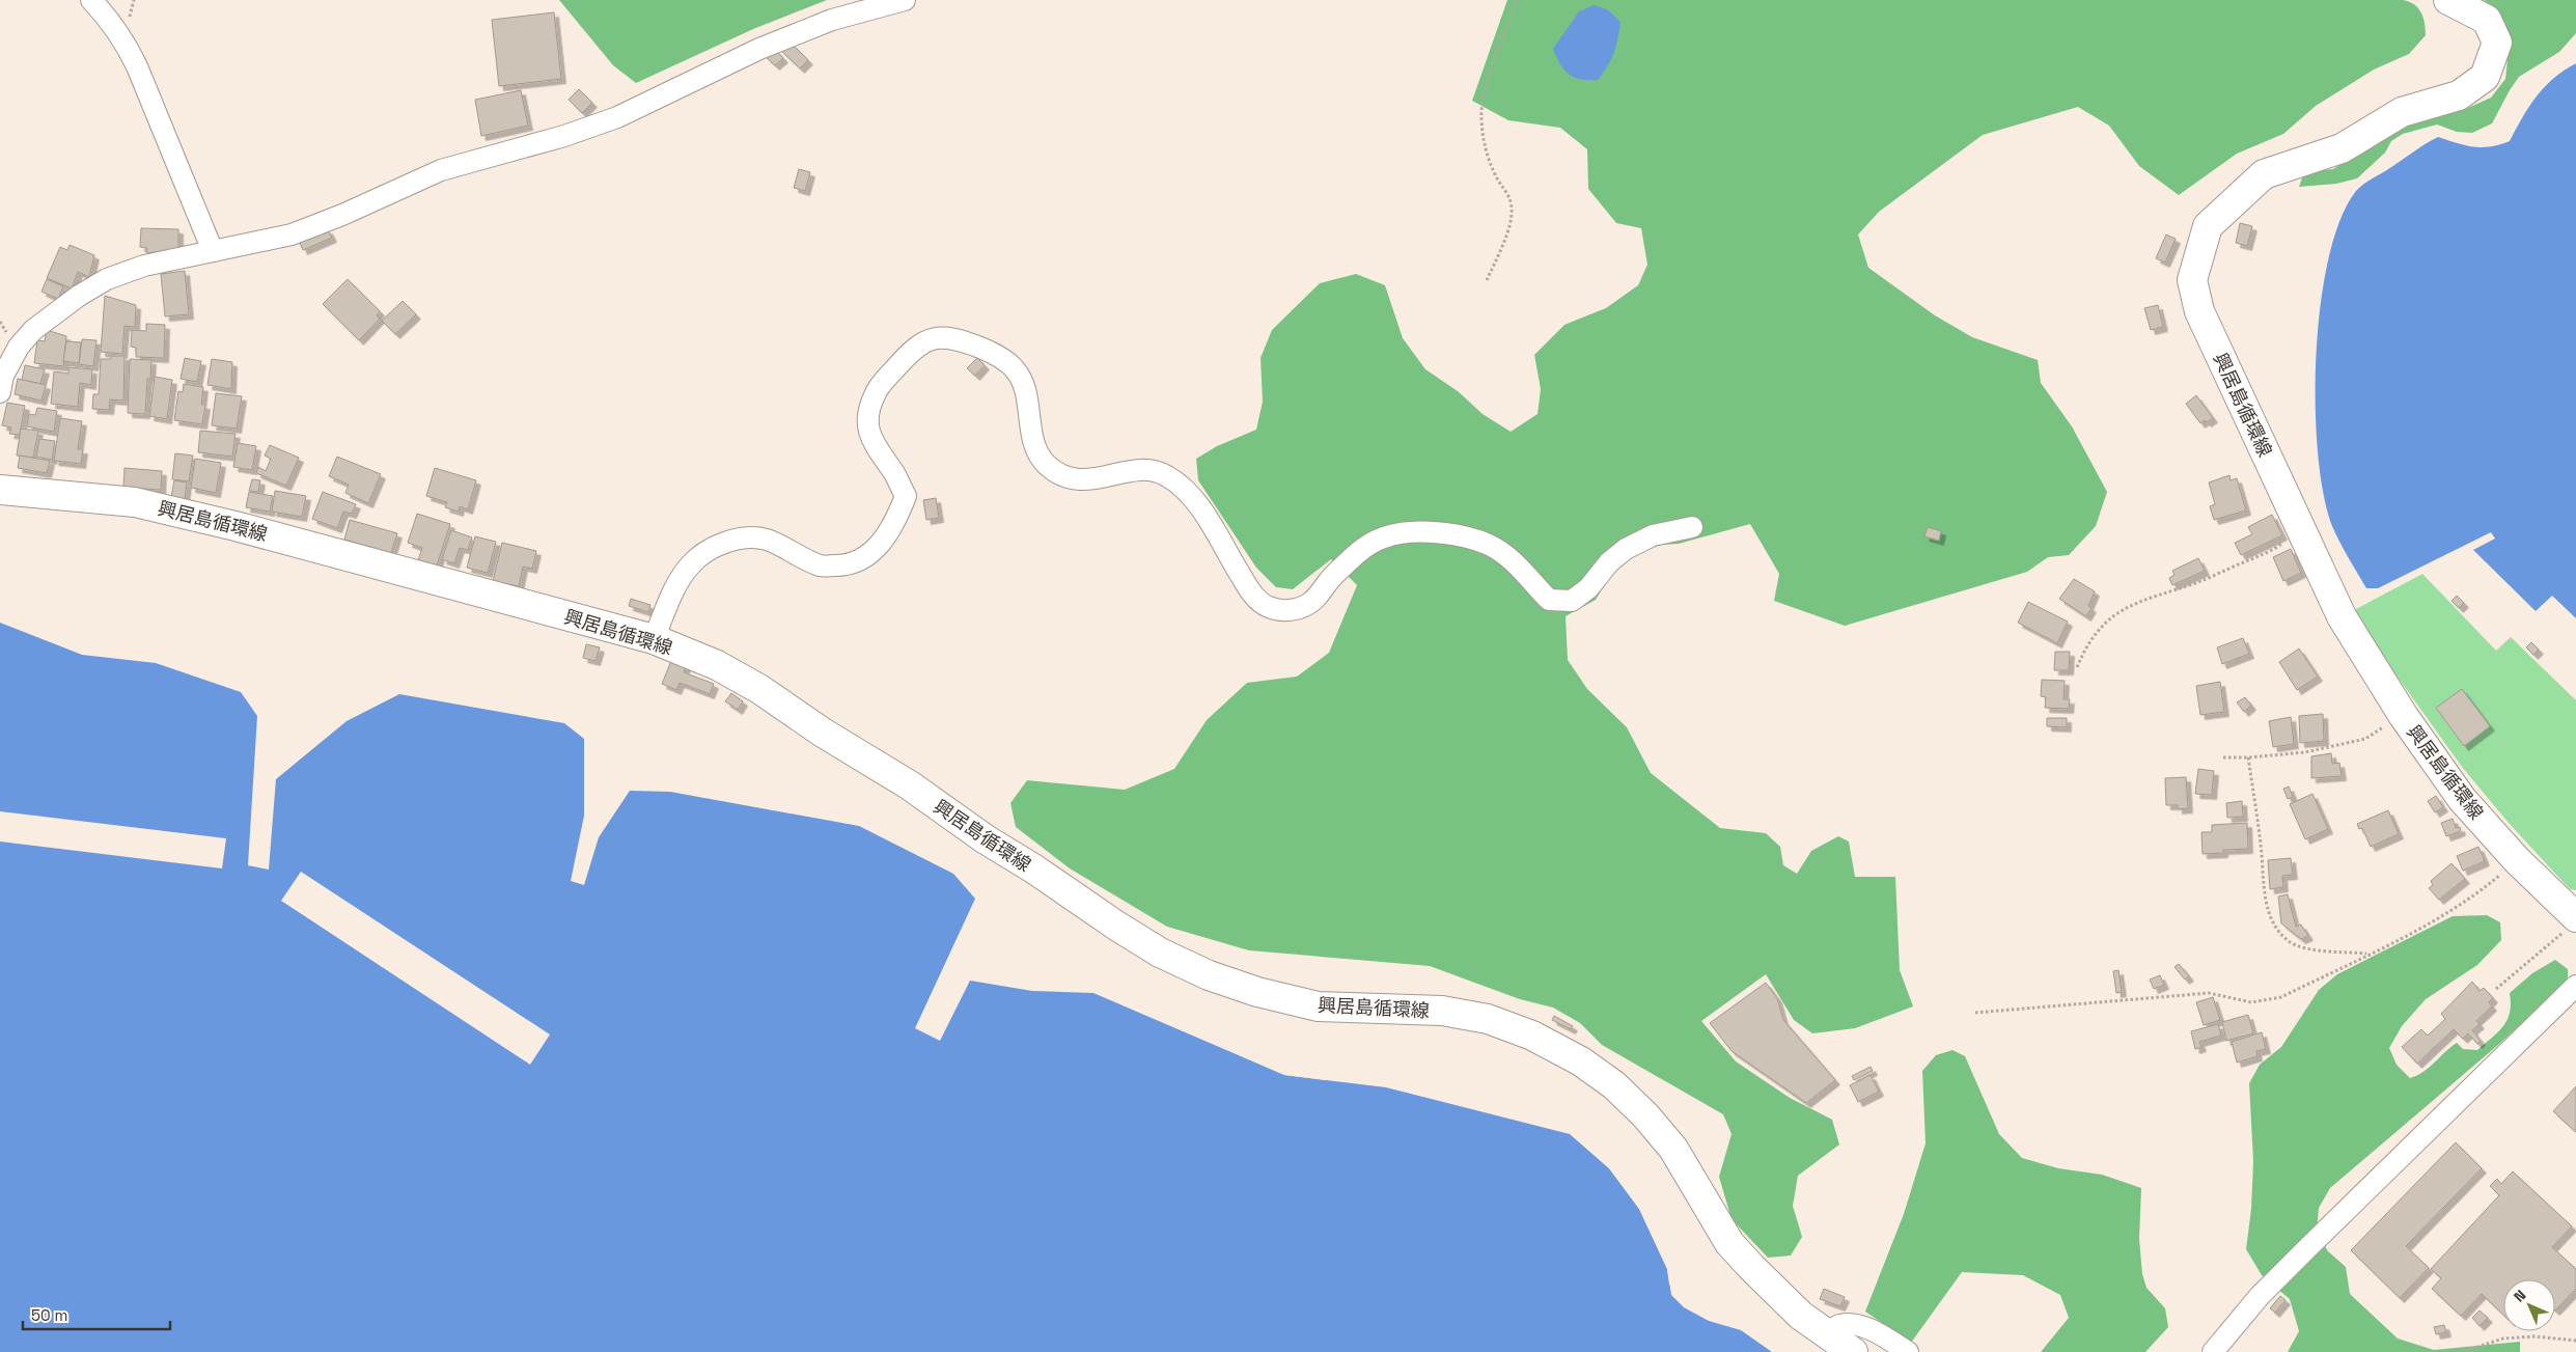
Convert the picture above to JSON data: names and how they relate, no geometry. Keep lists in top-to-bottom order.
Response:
{
  "streets": {
    "main road": ["興居島循環線"]
  },
  "scale_bar": "50 m",
  "north": "top left"
}
